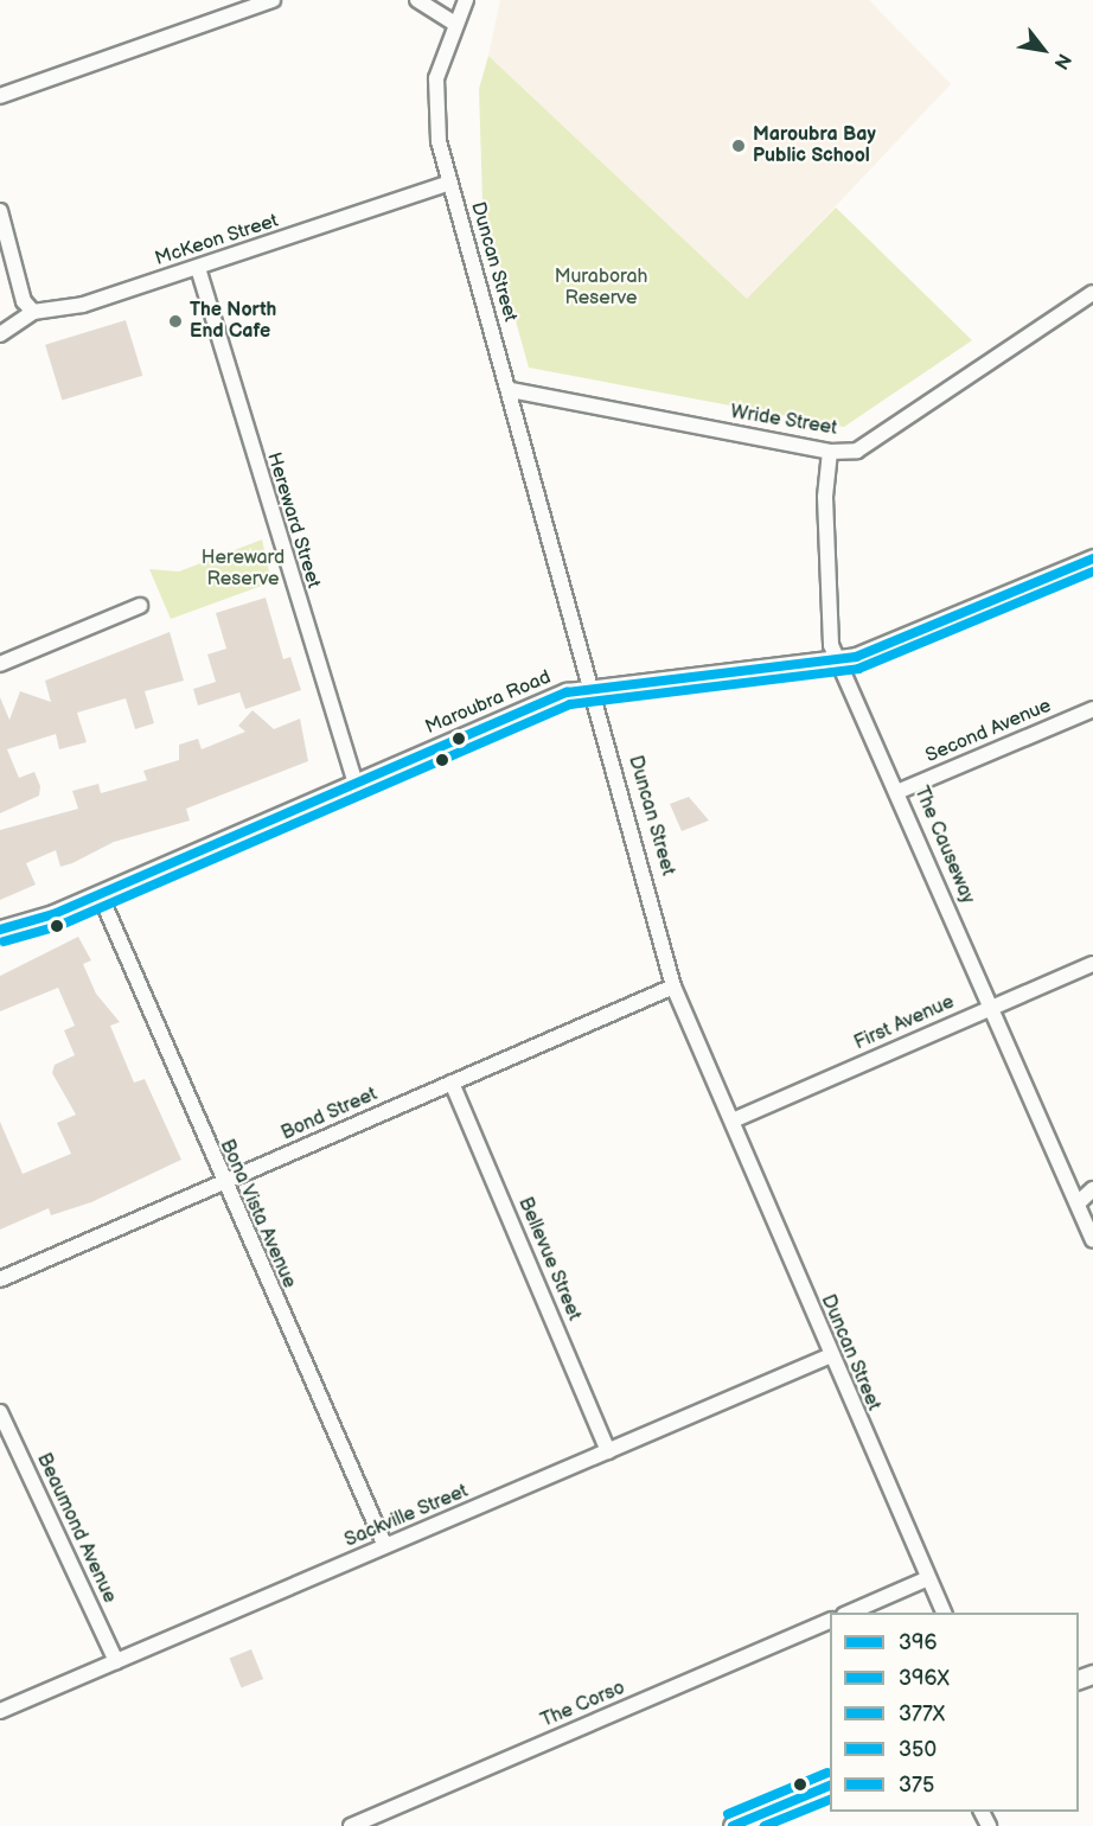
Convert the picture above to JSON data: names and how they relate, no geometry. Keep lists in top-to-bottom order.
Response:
{
  "streets": {
    "street": [
      "McKeon Street",
      "Duncan Street",
      "Wride Street",
      "Hereward Street",
      "Maroubra Road",
      "Second Avenue",
      "The Causeway",
      "First Avenue",
      "Bond Street",
      "Bona Vista Avenue",
      "Bellevue Street",
      "Sackville Street",
      "Beaumond Avenue",
      "The Corso"
    ]
  },
  "crossings": [
    ["McKeon Street", "Duncan Street"],
    ["McKeon Street", "Hereward Street"],
    ["Duncan Street", "Wride Street"],
    ["Duncan Street", "Maroubra Road"],
    ["Duncan Street", "First Avenue"],
    ["Duncan Street", "Bond Street"],
    ["Duncan Street", "Sackville Street"],
    ["Wride Street", "The Causeway"],
    ["Hereward Street", "Maroubra Road"],
    ["Maroubra Road", "The Causeway"],
    ["Maroubra Road", "Bona Vista Avenue"],
    ["Second Avenue", "The Causeway"],
    ["The Causeway", "First Avenue"],
    ["Bond Street", "Bona Vista Avenue"],
    ["Bond Street", "Bellevue Street"],
    ["Bona Vista Avenue", "Sackville Street"],
    ["Bellevue Street", "Sackville Street"],
    ["Sackville Street", "Beaumond Avenue"]
  ],
  "parks": ["Muraborah Reserve", "Hereward Reserve"],
  "places": ["Maroubra Bay Public School", "The North End Cafe"],
  "lines": [
    "transit line 396",
    "transit line 396X",
    "transit line 375",
    "transit line 377X",
    "transit line 350"
  ],
  "legend": [
    "396",
    "396X",
    "377X",
    "350",
    "375"
  ],
  "north": "bottom right"
}
